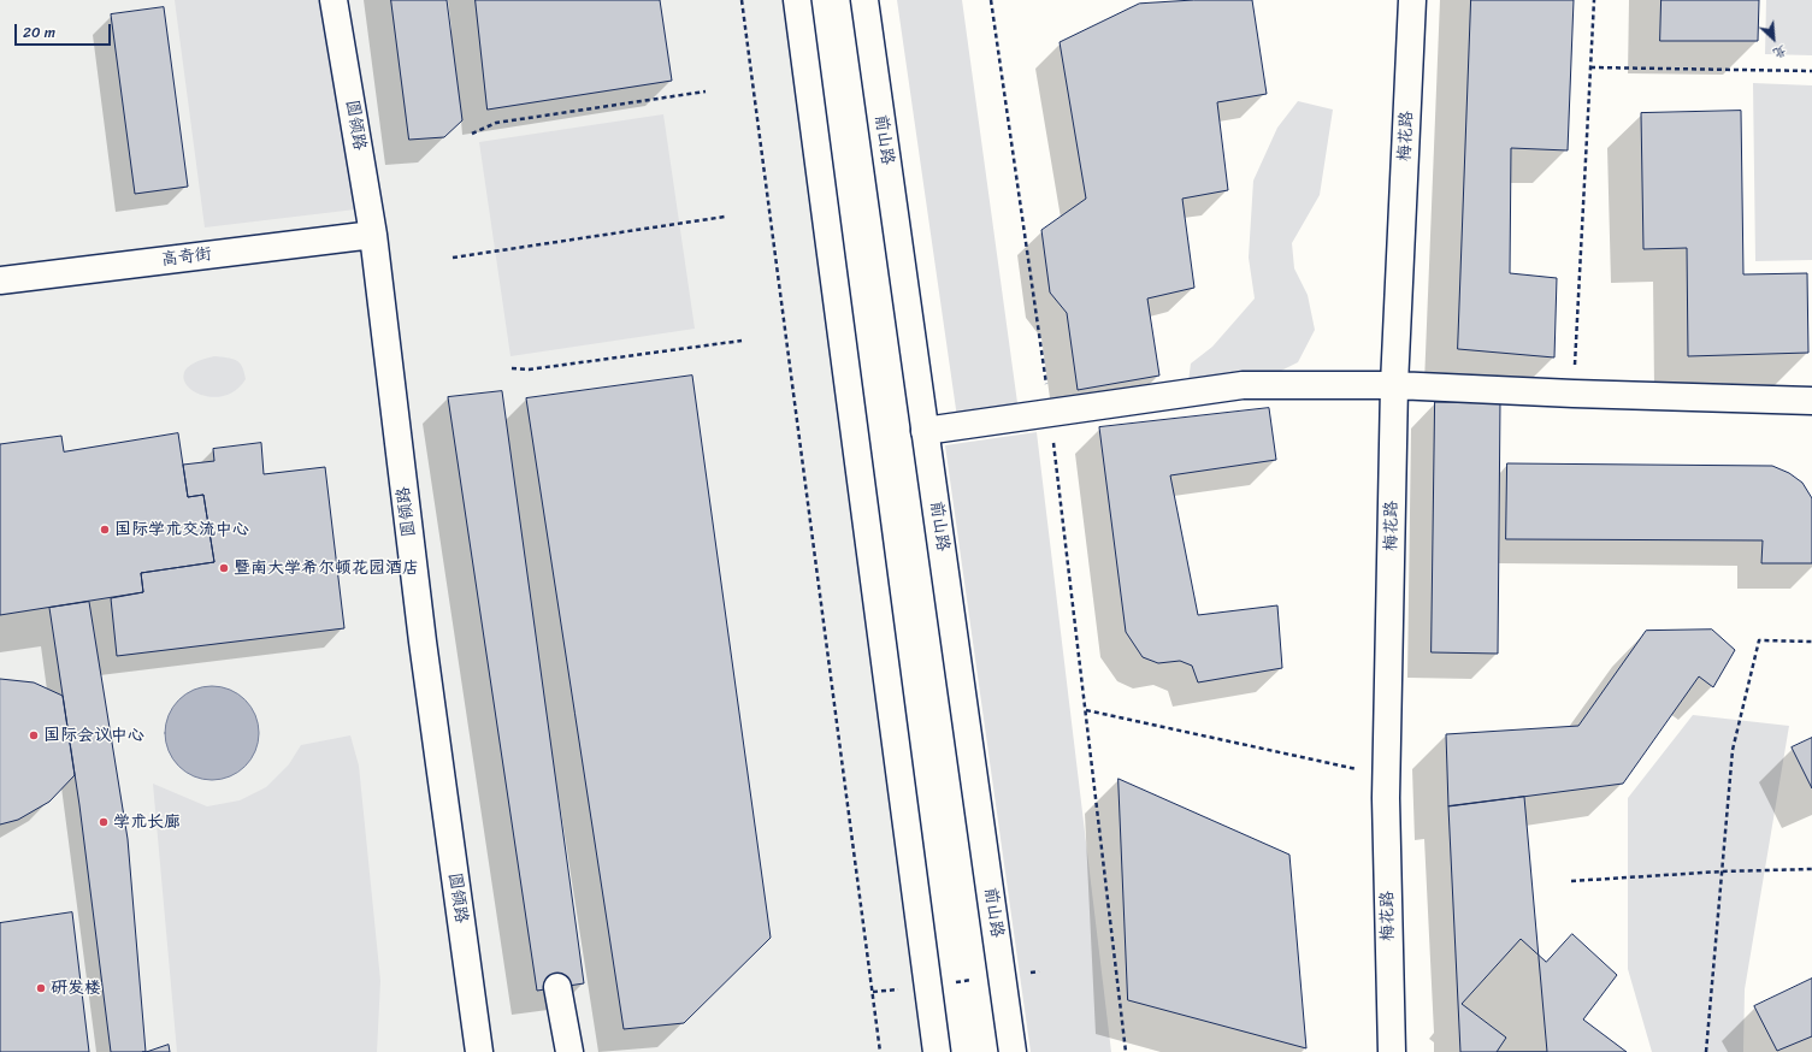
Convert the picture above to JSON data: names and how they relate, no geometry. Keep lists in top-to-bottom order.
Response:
{
  "streets": {
    "main road": [
      "圆领路",
      "梅花路",
      "前山路",
      "高奇街"
    ]
  },
  "crossings": [
    ["圆领路", "高奇街"]
  ],
  "places": [
    "国际学术交流中心",
    "暨南大学希尔顿花园酒店",
    "国际会议中心",
    "学术长廊",
    "研发楼"
  ],
  "scale_bar": "20 m",
  "north": "bottom right"
}
